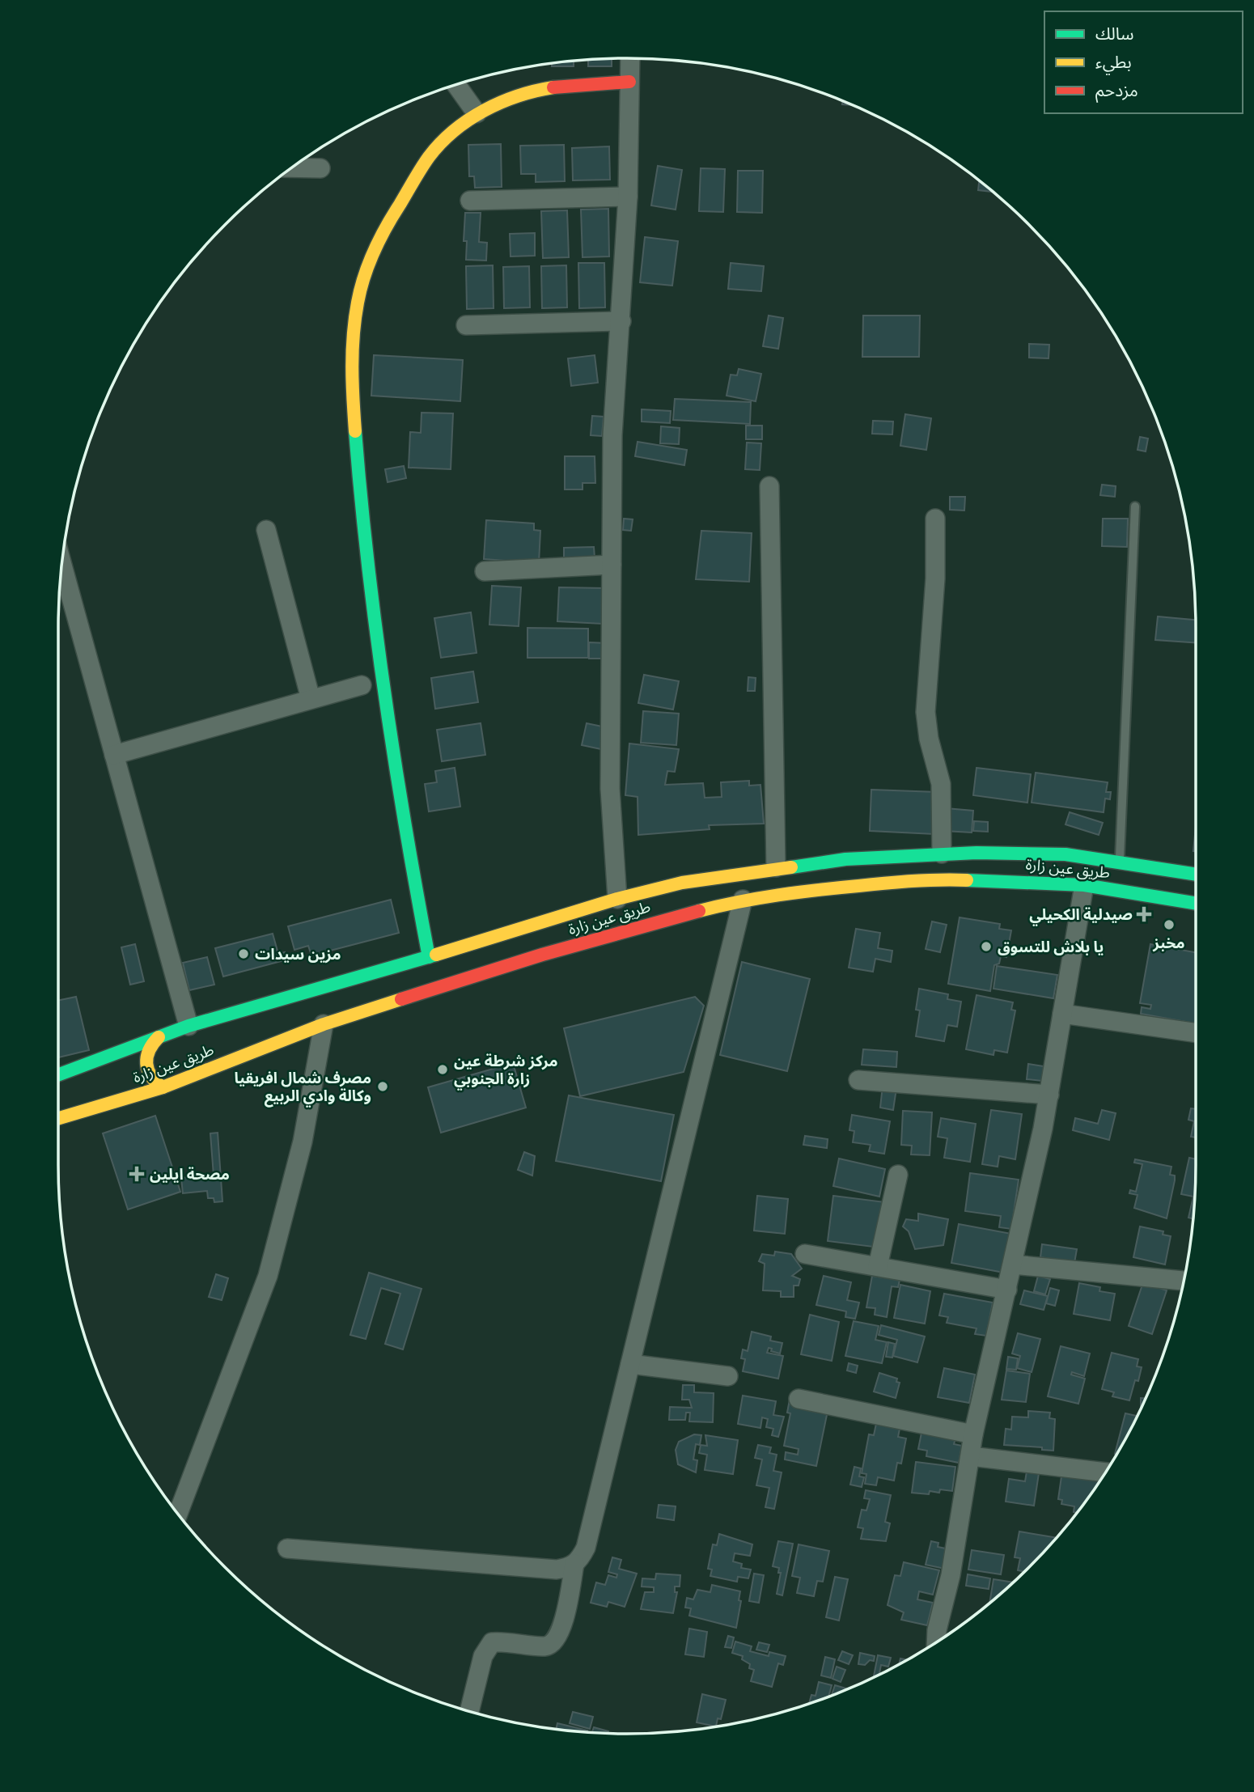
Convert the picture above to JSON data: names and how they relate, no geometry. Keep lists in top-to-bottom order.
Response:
{
  "streets": {
    "main road": ["طريق عين زارة"]
  },
  "places": {
    "health": ["صيدلية الكحيلي", "مصحة ايلين"],
    "other": [
      "مخبز",
      "يا بلاش للتسوق",
      "مزين سيدات",
      "مركز شرطة عين زارة الجنوبي",
      "مصرف شمال افريقيا وكالة وادي الربيع"
    ]
  },
  "legend": ["سالك", "بطيء", "مزدحم"]
}
